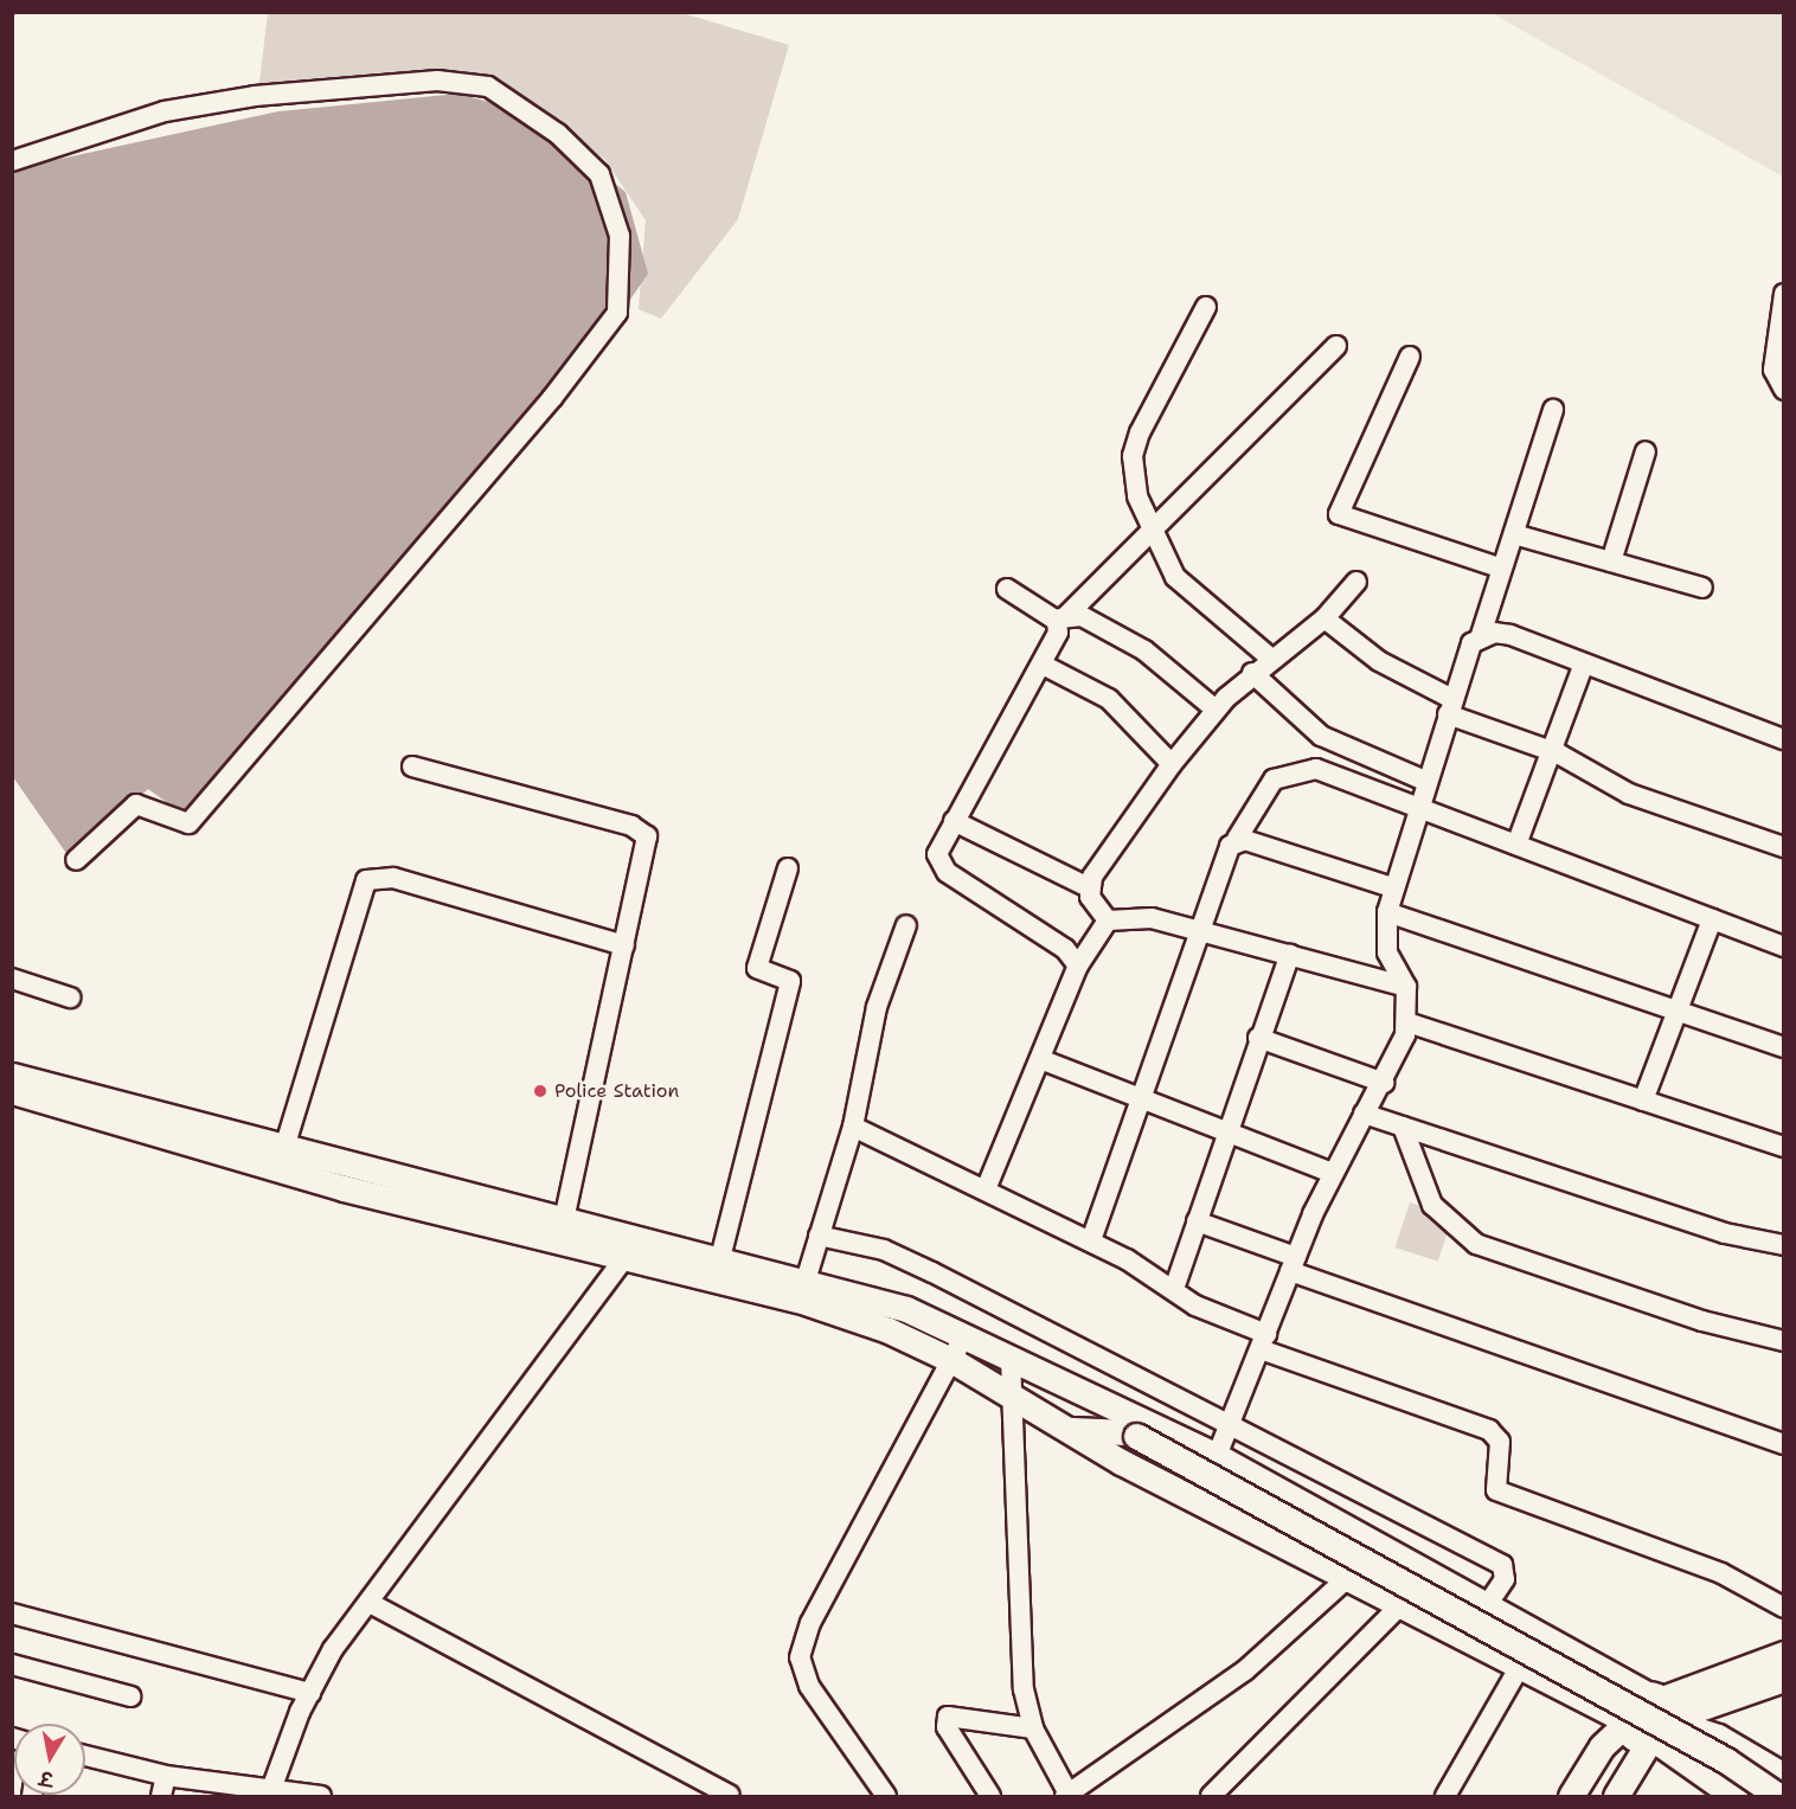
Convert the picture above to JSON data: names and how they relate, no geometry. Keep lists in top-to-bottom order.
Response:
{
  "places": ["Police Station"],
  "north": "bottom"
}
